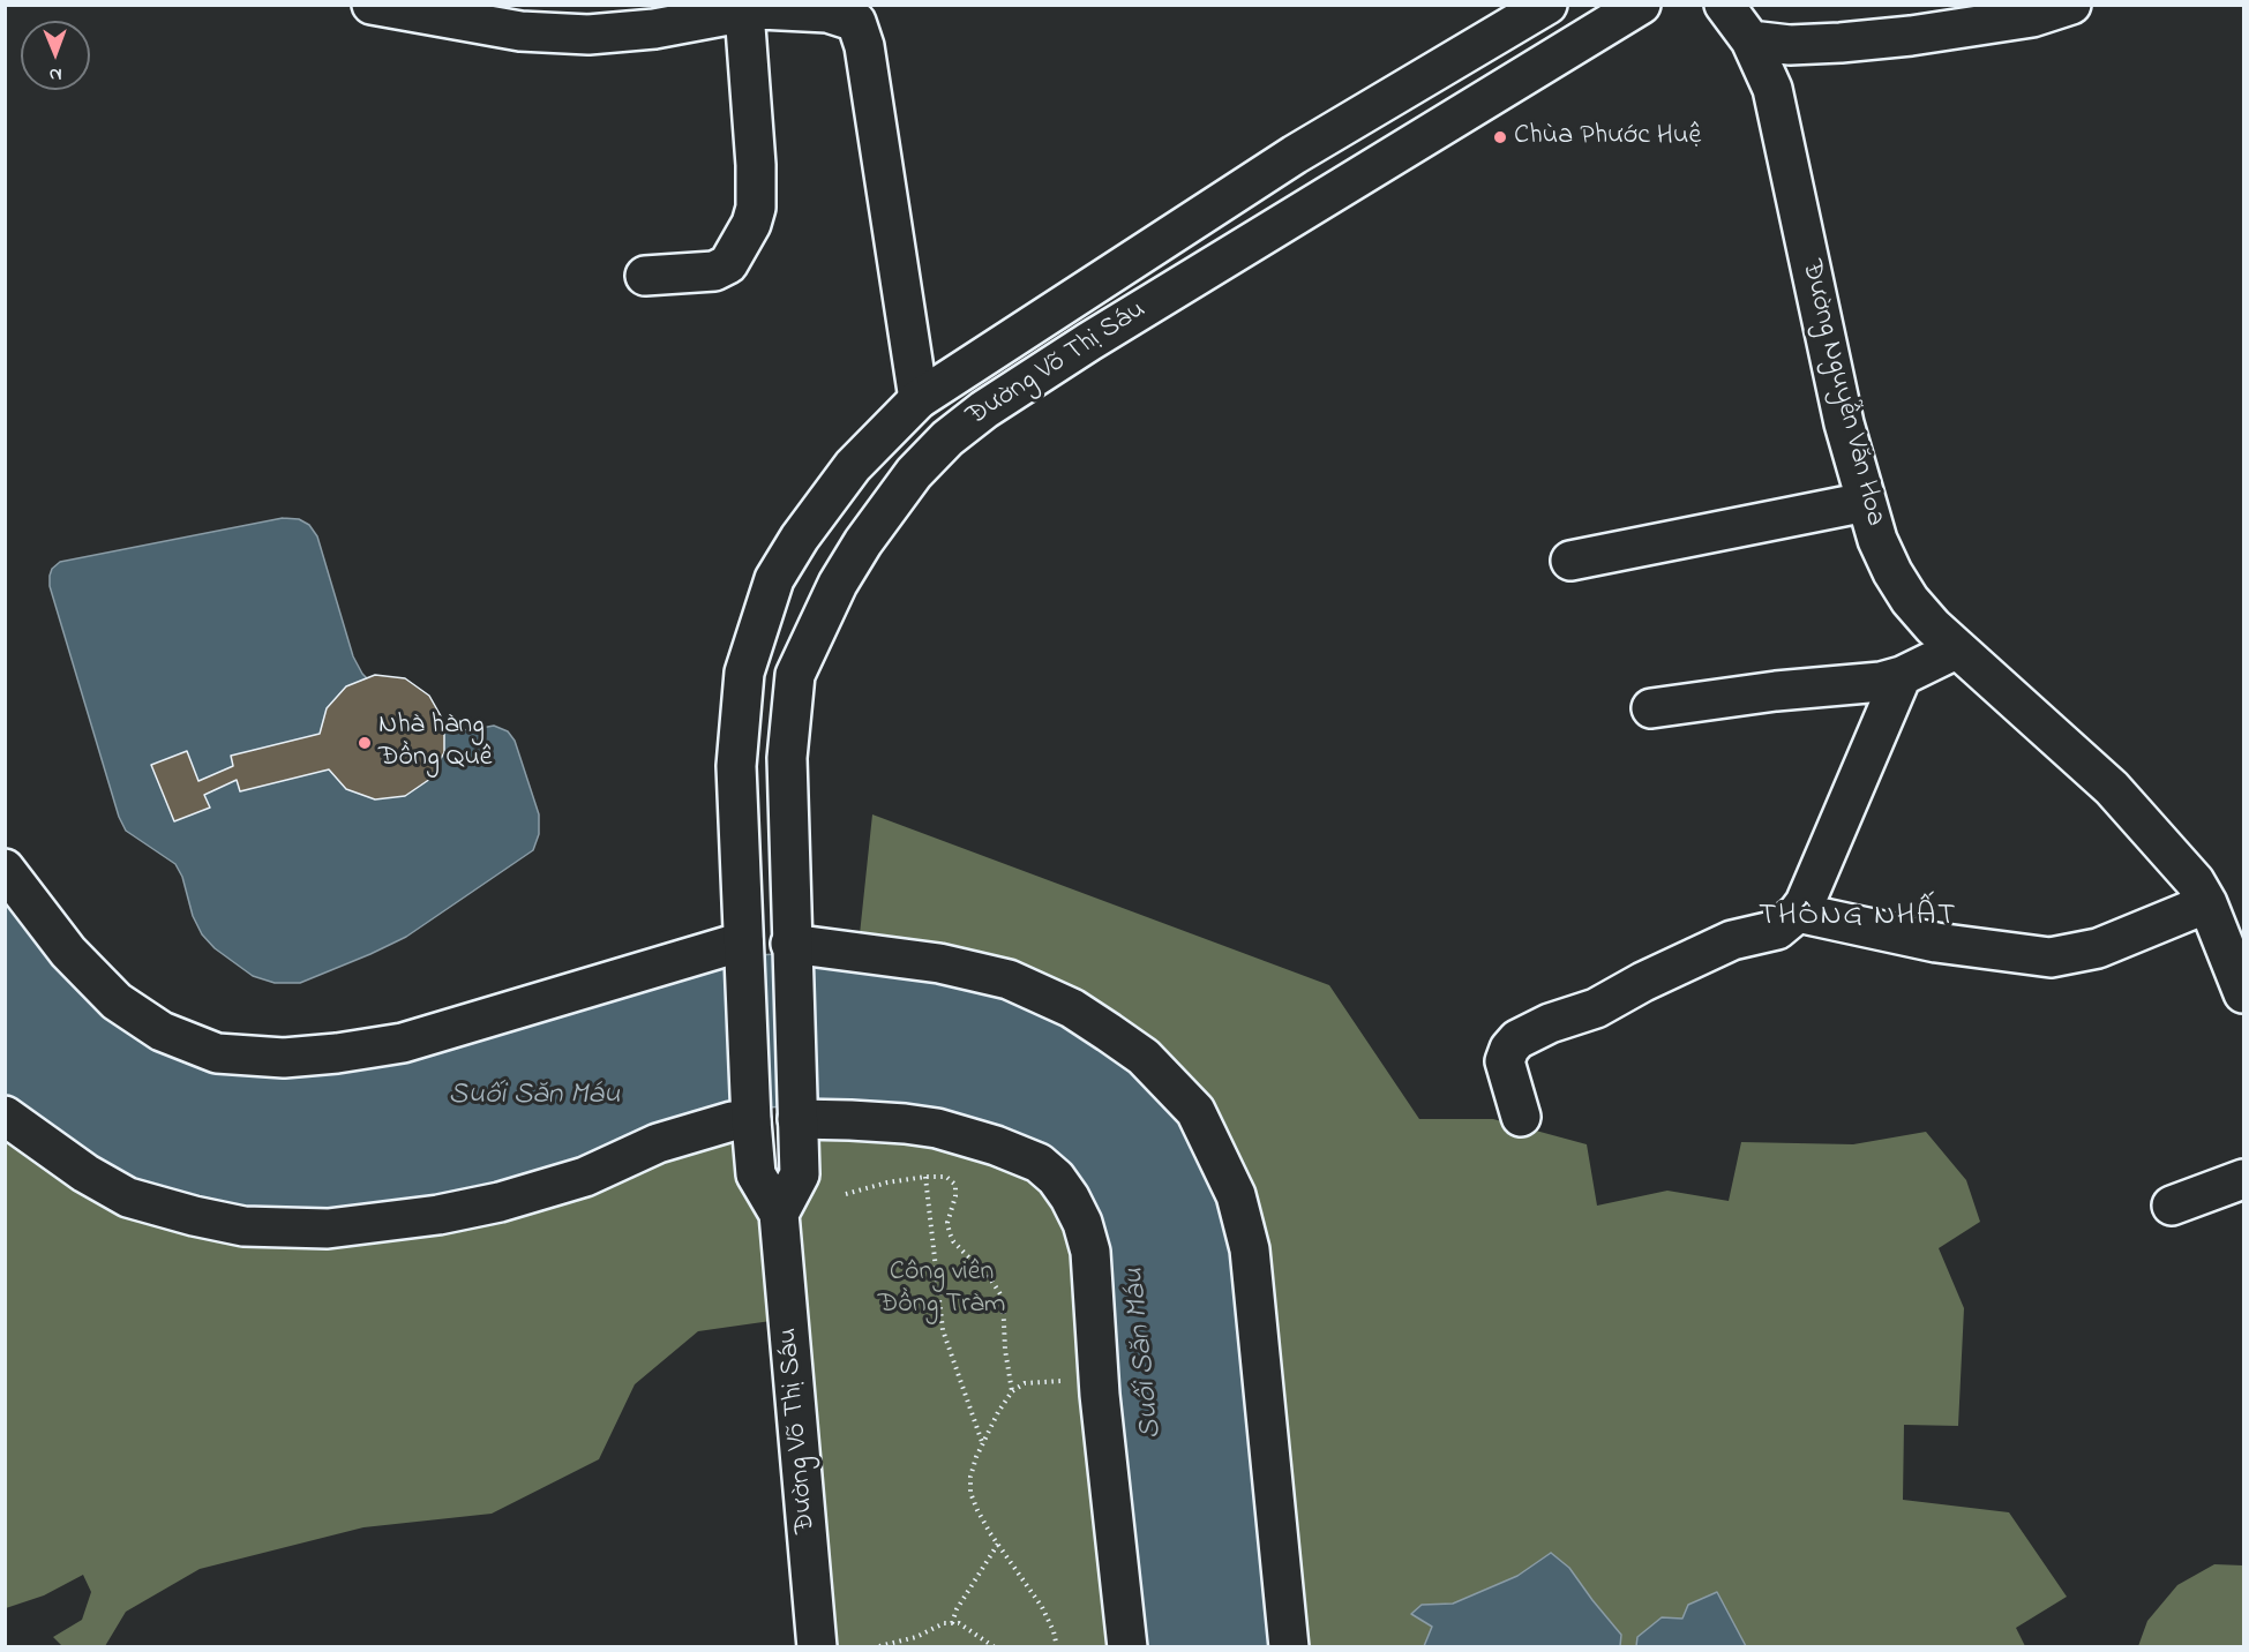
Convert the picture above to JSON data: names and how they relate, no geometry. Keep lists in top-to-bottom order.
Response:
{
  "streets": {
    "street": ["Đường Võ Thị Sáu", "Đường Nguyễn Văn Hoa"]
  },
  "districts": ["THỐNG NHẤT"],
  "water": ["Suối Săn Máu"],
  "parks": ["Công viên Đồng Tràm"],
  "places": ["Chùa Phước Huệ", "Nhà hàng Đồng Quê"],
  "north": "bottom"
}
